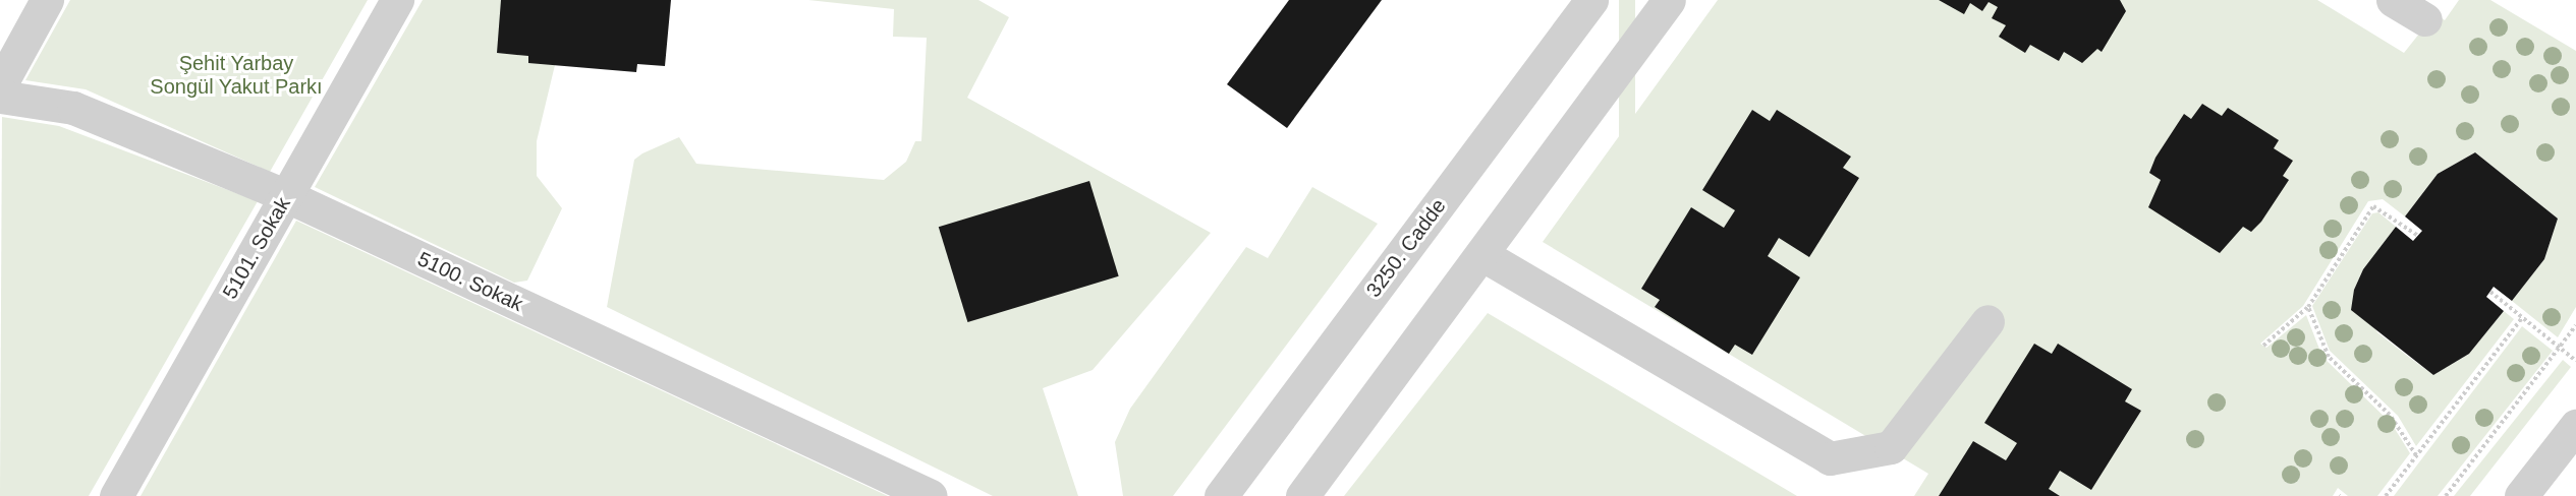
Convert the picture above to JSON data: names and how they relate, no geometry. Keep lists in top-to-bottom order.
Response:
{
  "streets": {
    "street": ["5101. Sokak", "3250. Cadde", "5100. Sokak"]
  },
  "crossings": [
    ["5101. Sokak", "5100. Sokak"]
  ],
  "parks": ["Şehit Yarbay Songül Yakut Parkı"]
}
